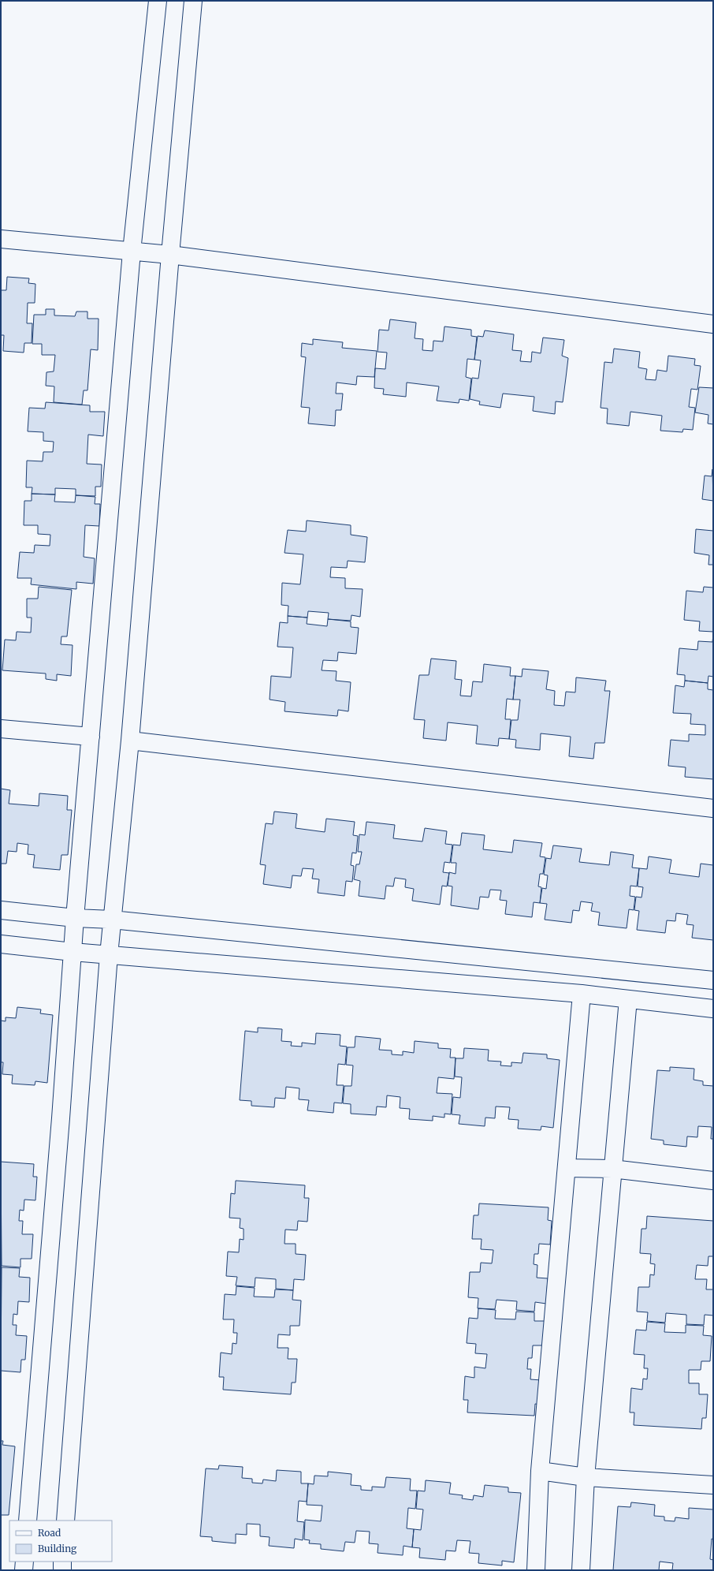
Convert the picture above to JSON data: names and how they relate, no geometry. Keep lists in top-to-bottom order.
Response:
{
  "legend": ["Road", "Building"]
}
